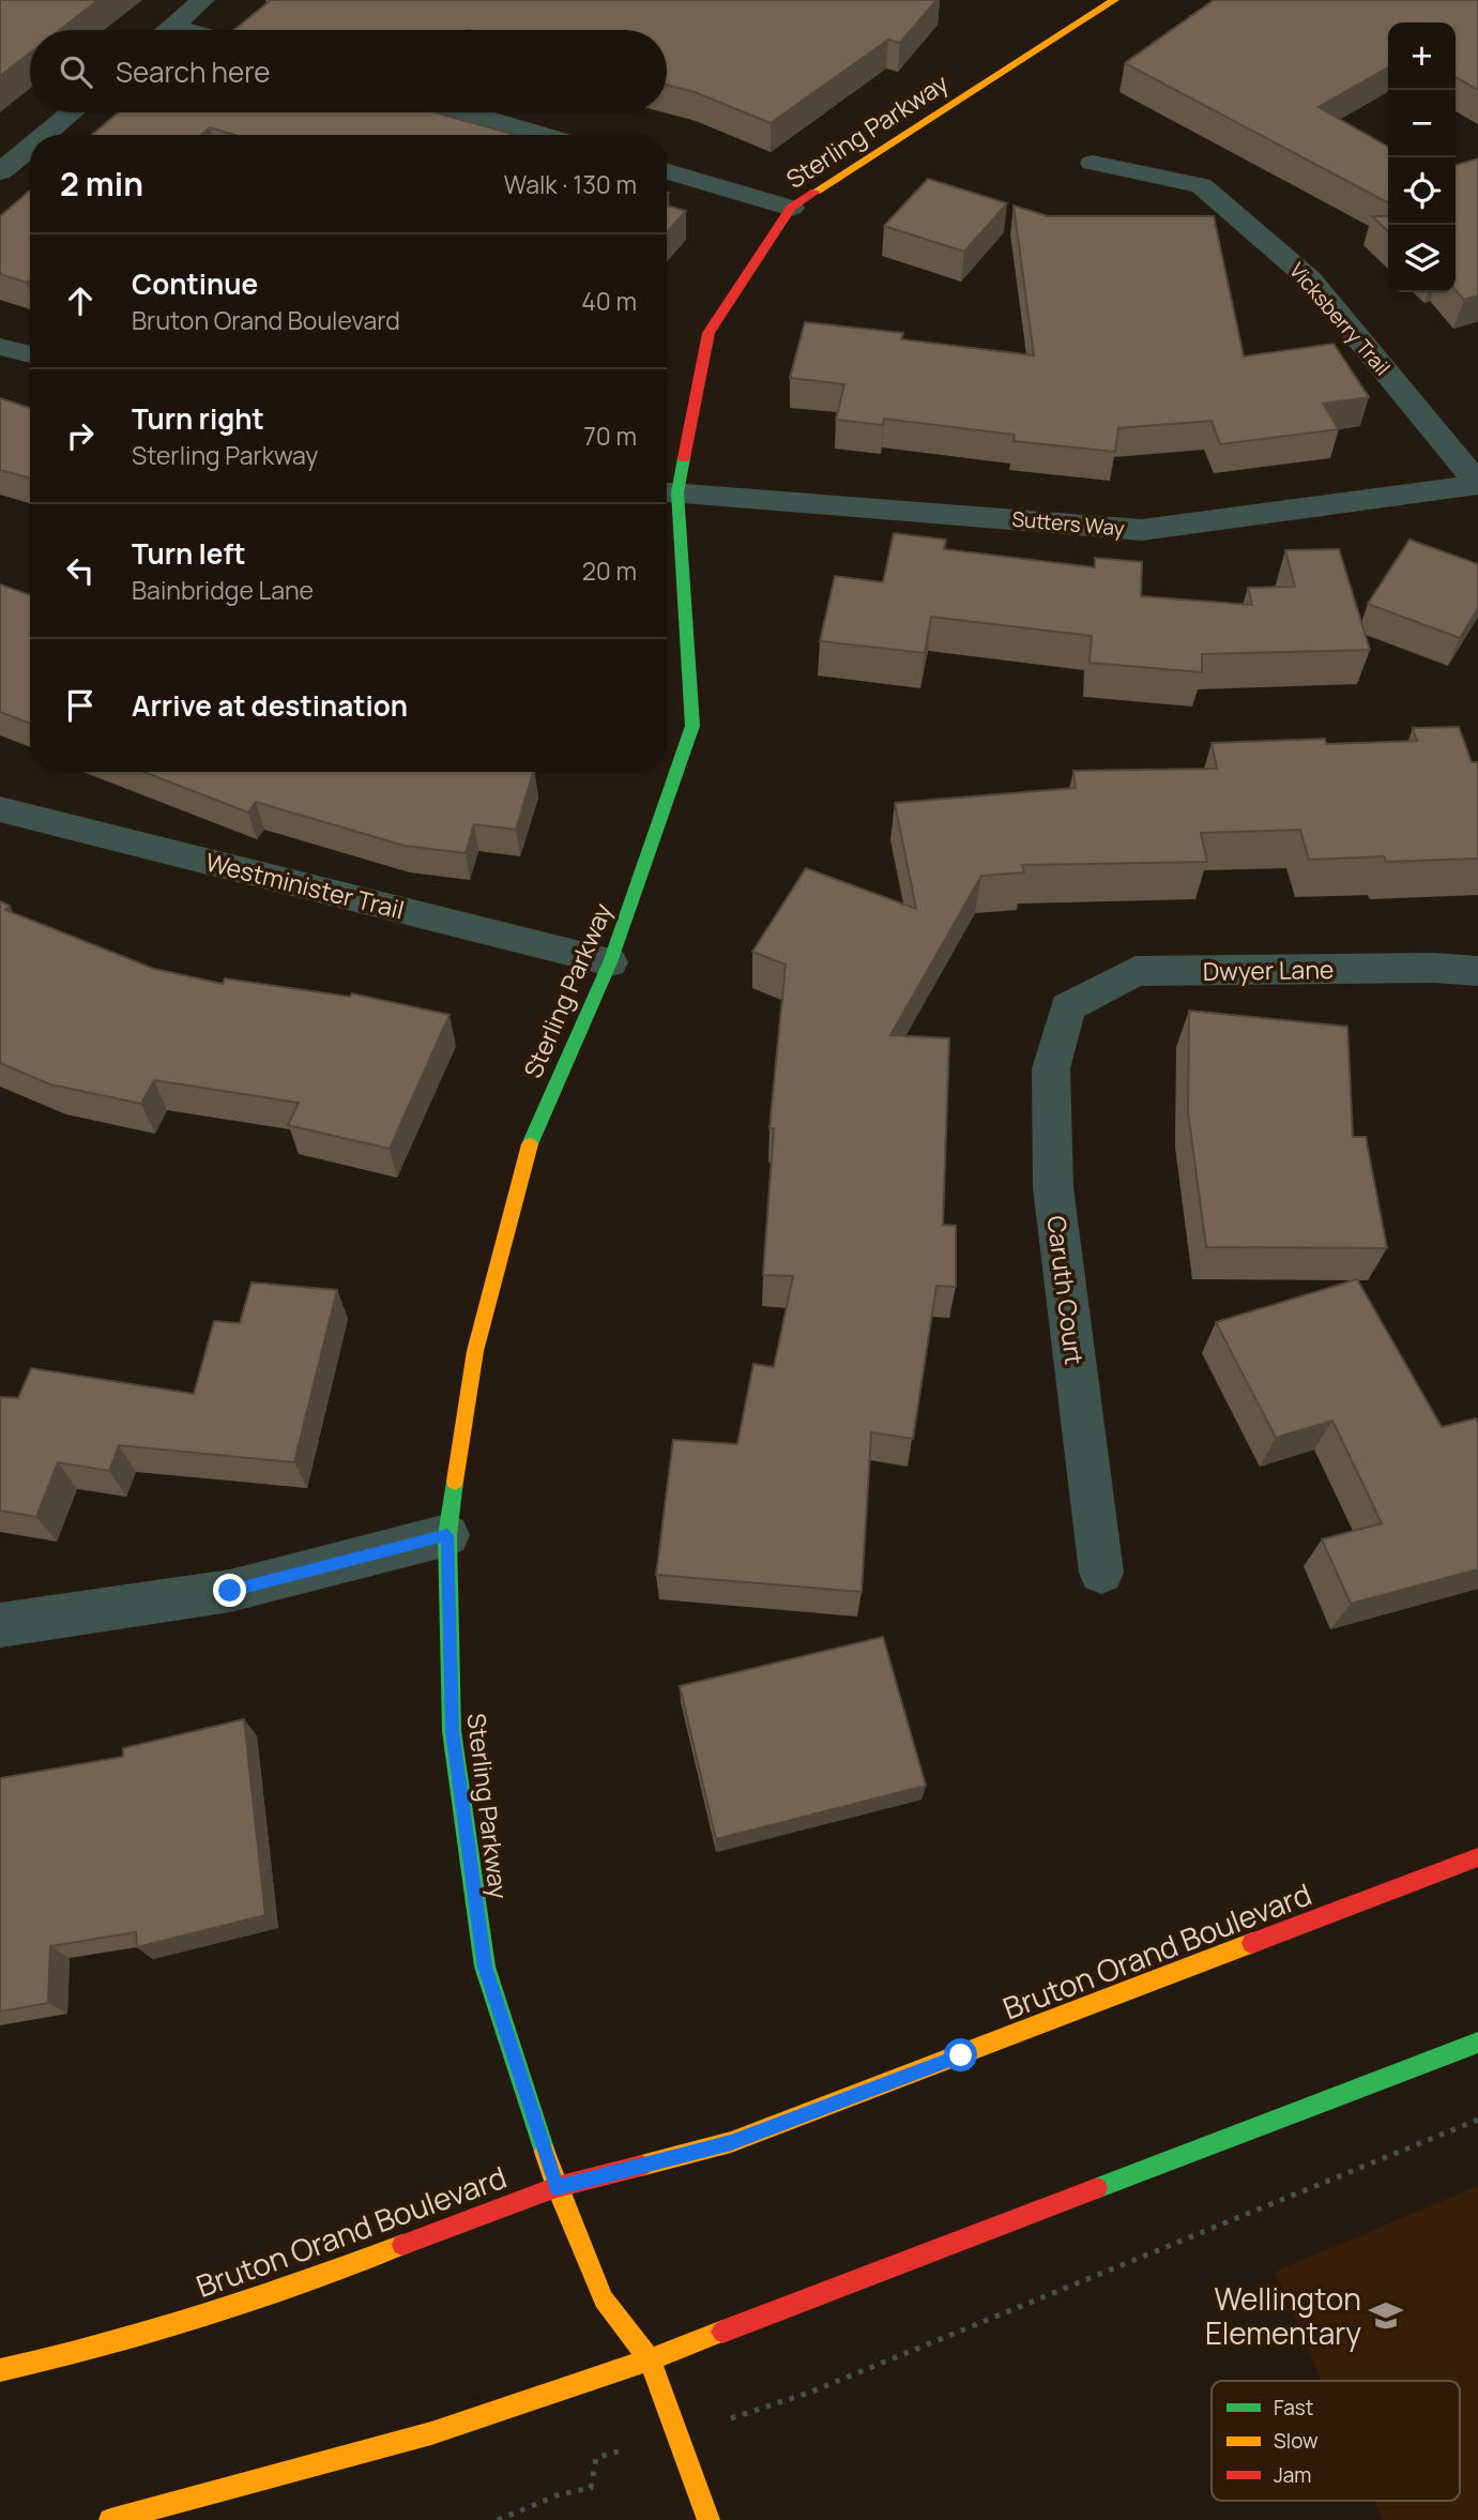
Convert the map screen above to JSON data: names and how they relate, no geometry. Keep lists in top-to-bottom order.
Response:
{
  "streets": {
    "street": [
      "Sterling Parkway",
      "Vicksberry Trail",
      "Sutters Way",
      "Westminister Trail",
      "Dwyer Lane",
      "Caruth Court",
      "Bruton Orand Boulevard"
    ]
  },
  "crossings": [
    ["Sterling Parkway", "Sutters Way"],
    ["Sterling Parkway", "Westminister Trail"],
    ["Sterling Parkway", "Bruton Orand Boulevard"],
    ["Vicksberry Trail", "Sutters Way"],
    ["Dwyer Lane", "Caruth Court"]
  ],
  "places": {
    "school or university": ["Wellington Elementary"]
  },
  "legend": ["Fast", "Slow", "Jam"],
  "page": {
    "map_buttons": ["+", "−"],
    "search": "Search here",
    "heading": ["2 min", "Walk · 130 m"],
    "list": [
      ["Continue", "Bruton Orand Boulevard", "40 m"],
      ["Turn right", "Sterling Parkway", "70 m"],
      ["Turn left", "Bainbridge Lane", "20 m"],
      "Arrive at destination"
    ]
  }
}
